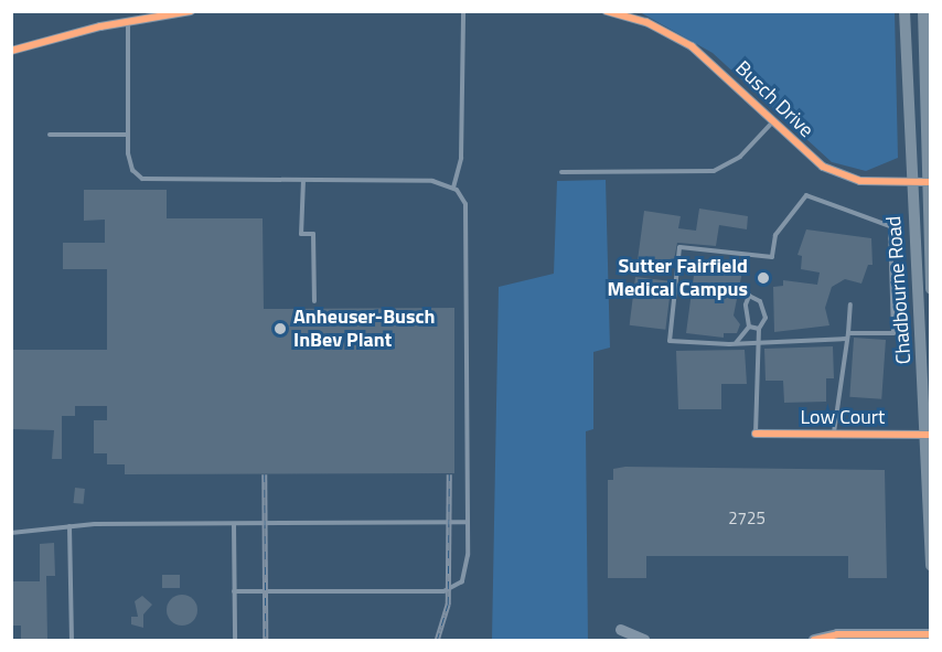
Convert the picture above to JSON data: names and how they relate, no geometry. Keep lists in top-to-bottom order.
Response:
{
  "streets": {
    "main road": ["Chadbourne Road"],
    "street": ["Busch Drive", "Low Court"]
  },
  "crossings": [
    ["Busch Drive", "Chadbourne Road"],
    ["Chadbourne Road", "Low Court"]
  ],
  "places": ["Sutter Fairfield Medical Campus", "Anheuser-Busch InBev Plant"],
  "house_numbers": ["2725"]
}
